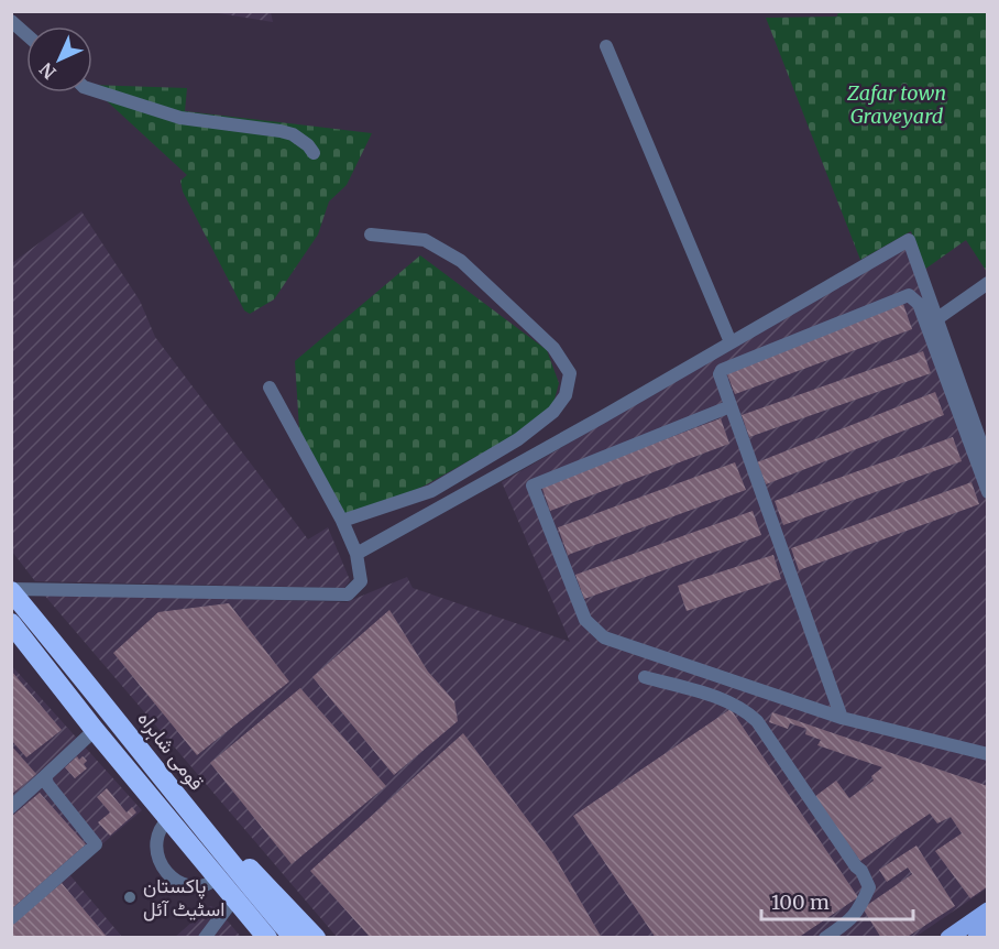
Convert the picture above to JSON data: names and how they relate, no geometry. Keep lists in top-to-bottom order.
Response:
{
  "streets": {
    "highway": ["قومی شاہراہ"]
  },
  "parks": ["Zafar town Graveyard"],
  "places": ["پاکستان اسٹیٹ آئل"],
  "scale_bar": "100 m",
  "north": "bottom left"
}
